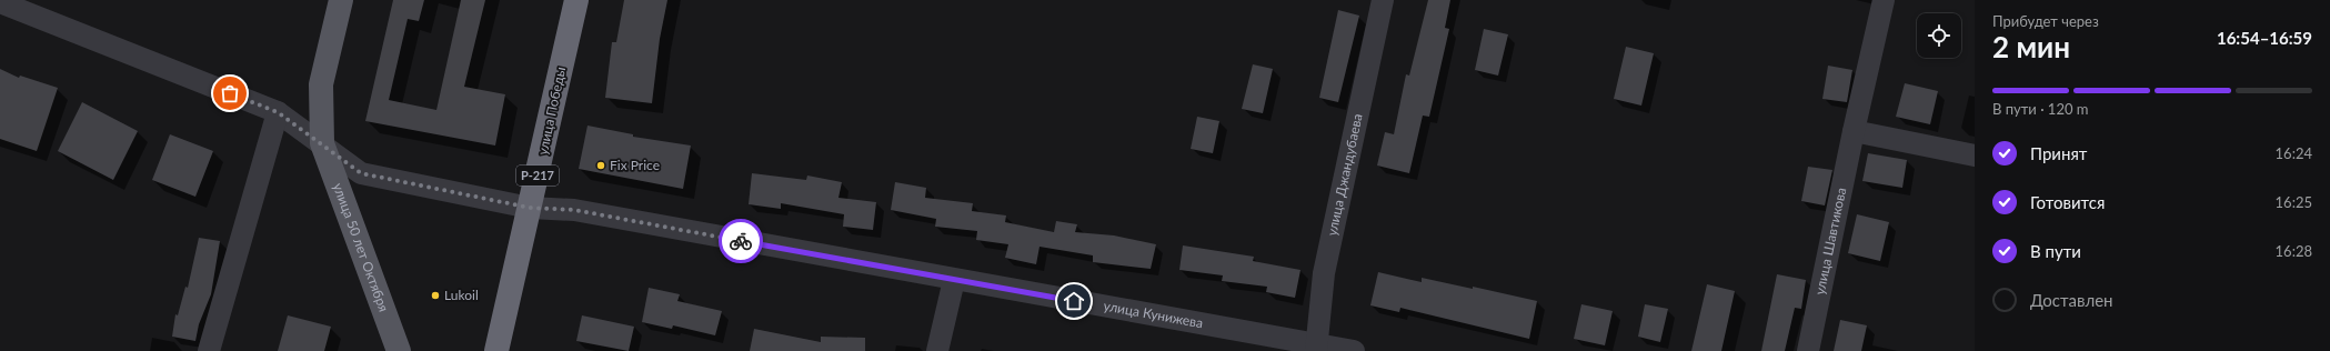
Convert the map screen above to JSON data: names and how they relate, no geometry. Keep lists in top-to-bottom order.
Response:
{
  "streets": {
    "highway": ["улица Победы", "Р-217"],
    "main road": ["улица 50 лет Октября"],
    "street": ["улица Джандубаева", "улица Шавтикова", "улица Кунижева"]
  },
  "crossings": [
    ["улица Победы", "улица Кунижева"],
    ["улица Джандубаева", "улица Кунижева"],
    ["улица 50 лет Октября", "улица Кунижева"]
  ],
  "places": ["Fix Price", "Lukoil"],
  "page": {
    "heading": ["2 мин", "Прибудет через", "16:54–16:59"],
    "bar": "В пути · 120 m",
    "list": [
      ["Принят", "16:24"],
      ["Готовится", "16:25"],
      ["В пути", "16:28"],
      "Доставлен"
    ]
  }
}
